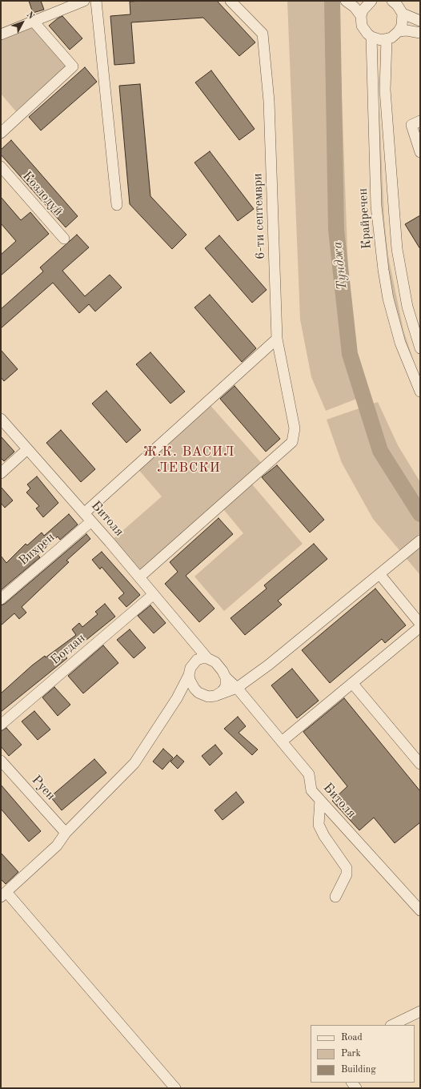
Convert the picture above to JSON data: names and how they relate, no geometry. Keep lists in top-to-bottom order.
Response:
{
  "streets": {
    "street": [
      "Козлодуй",
      "6-ти септември",
      "Крайречен",
      "Битоля",
      "Вихрен",
      "Богдан",
      "Руен"
    ]
  },
  "crossings": [
    ["6-ти септември", "Битоля"],
    ["6-ти септември", "Вихрен"],
    ["Битоля", "Вихрен"],
    ["Битоля", "Богдан"]
  ],
  "districts": ["Ж.К. ВАСИЛ ЛЕВСКИ"],
  "water": ["Тунджа"],
  "legend": ["Road", "Park", "Building"],
  "north": "top right"
}
